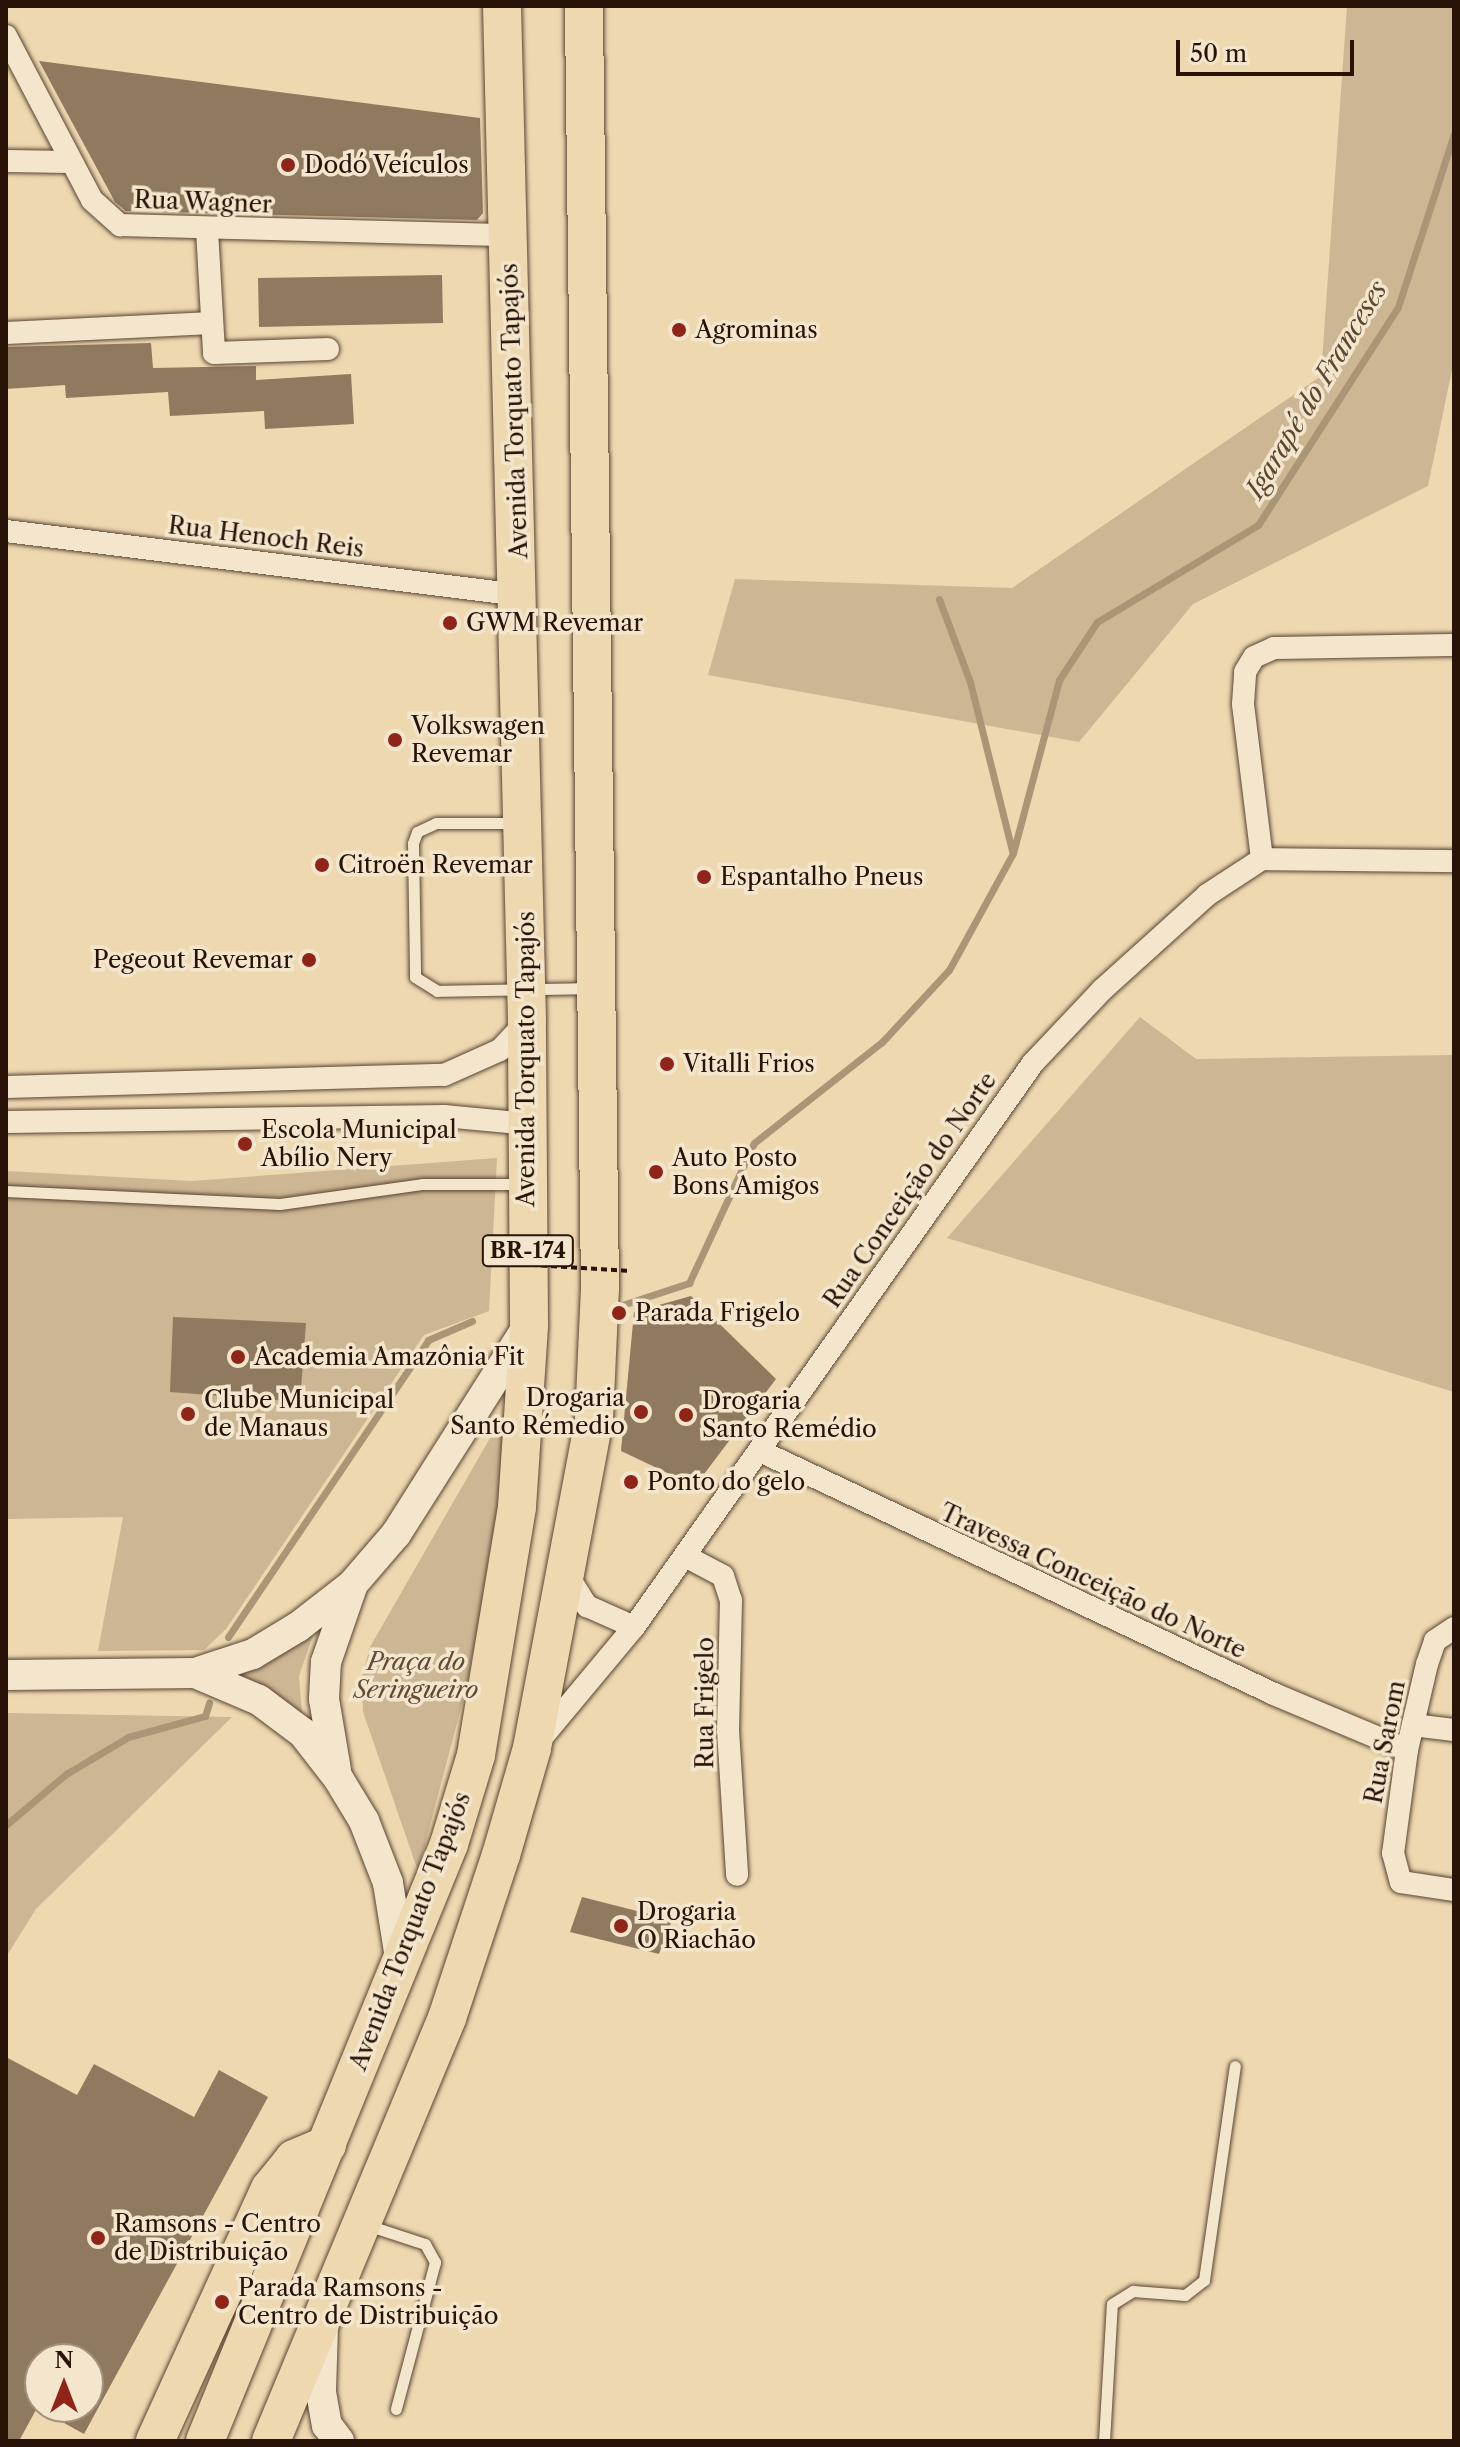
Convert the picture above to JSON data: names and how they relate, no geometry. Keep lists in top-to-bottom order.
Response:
{
  "streets": {
    "highway": ["Avenida Torquato Tapajós", "BR-174"],
    "street": [
      "Rua Wagner",
      "Rua Henoch Reis",
      "Rua Conceição do Norte",
      "Travessa Conceição do Norte",
      "Rua Frigelo",
      "Rua Sarom"
    ]
  },
  "crossings": [
    ["Rua Wagner", "Avenida Torquato Tapajós"],
    ["Avenida Torquato Tapajós", "Rua Henoch Reis"],
    ["Rua Conceição do Norte", "BR-174"],
    ["Rua Conceição do Norte", "Travessa Conceição do Norte"],
    ["Rua Conceição do Norte", "Rua Frigelo"],
    ["Travessa Conceição do Norte", "Rua Sarom"]
  ],
  "water": ["Igarapé do Franceses"],
  "parks": ["Praça do Seringueiro"],
  "places": [
    "Dodó Veículos",
    "Agrominas",
    "GWM Revemar",
    "Volkswagen Revemar",
    "Citroën Revemar",
    "Espantalho Pneus",
    "Pegeout Revemar",
    "Vitalli Frios",
    "Escola Municipal Abílio Nery",
    "Auto Posto Bons Amigos",
    "Parada Frigelo",
    "Academia Amazônia Fit",
    "Drogaria Santo Rémedio",
    "Clube Municipal de Manaus",
    "Drogaria Santo Remédio",
    "Ponto do gelo",
    "Drogaria O Riachão",
    "Ramsons - Centro de Distribuição",
    "Parada Ramsons - Centro de Distribuição"
  ],
  "scale_bar": "50 m",
  "north": "top"
}
